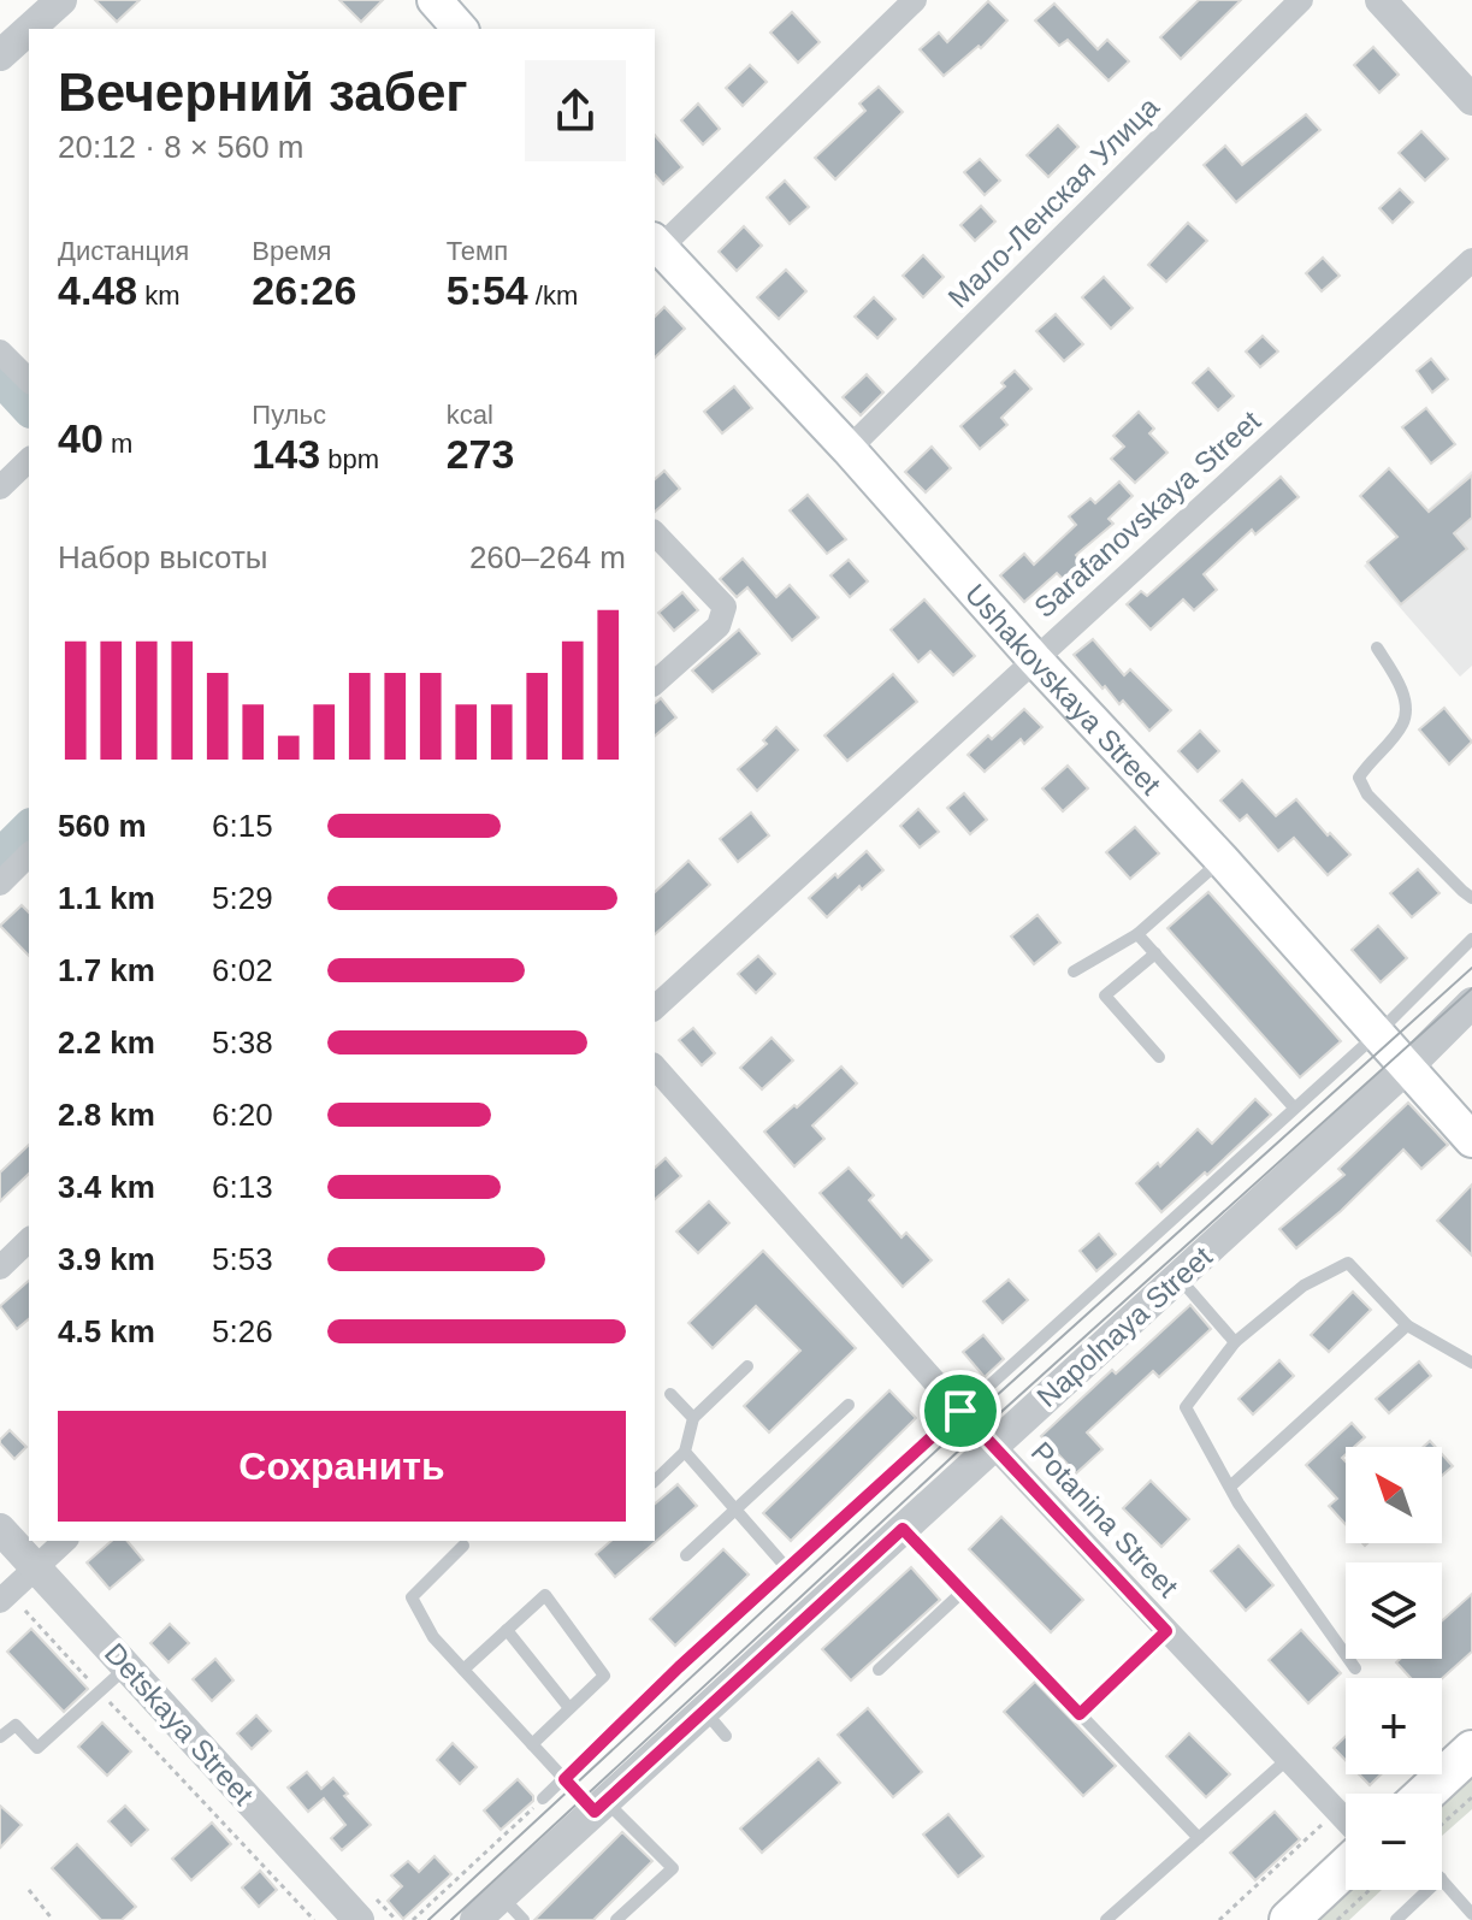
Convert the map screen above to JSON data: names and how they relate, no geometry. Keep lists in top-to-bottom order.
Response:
{
  "streets": {
    "main road": ["Ushakovskaya Street"],
    "street": [
      "Мало-Ленская Улица",
      "Sarafanovskaya Street",
      "Napolnaya Street",
      "Potanina Street",
      "Detskaya Street"
    ]
  },
  "crossings": [
    ["Мало-Ленская Улица", "Ushakovskaya Street"],
    ["Sarafanovskaya Street", "Ushakovskaya Street"],
    ["Ushakovskaya Street", "Napolnaya Street"],
    ["Napolnaya Street", "Potanina Street"]
  ],
  "north": "top left",
  "page": {
    "heading": ["Вечерний забег", "20:12 · 8 × 560 m"],
    "stats": [
      ["Дистанция", "4.48 km"],
      ["Время", "26:26"],
      ["Темп", "5:54 /km"],
      ["40 m"],
      ["Пульс", "143 bpm"],
      ["kcal", "273"]
    ],
    "chart": ["Набор высоты", "260–264 m"],
    "list": [
      {
        "name": "560 m",
        "note": "6:15"
      },
      {
        "name": "1.1 km",
        "note": "5:29"
      },
      {
        "name": "1.7 km",
        "note": "6:02"
      },
      {
        "name": "2.2 km",
        "note": "5:38"
      },
      {
        "name": "2.8 km",
        "note": "6:20"
      },
      {
        "name": "3.4 km",
        "note": "6:13"
      },
      {
        "name": "3.9 km",
        "note": "5:53"
      },
      {
        "name": "4.5 km",
        "note": "5:26"
      }
    ],
    "buttons": "Сохранить",
    "map_buttons": ["+", "−"]
  }
}
